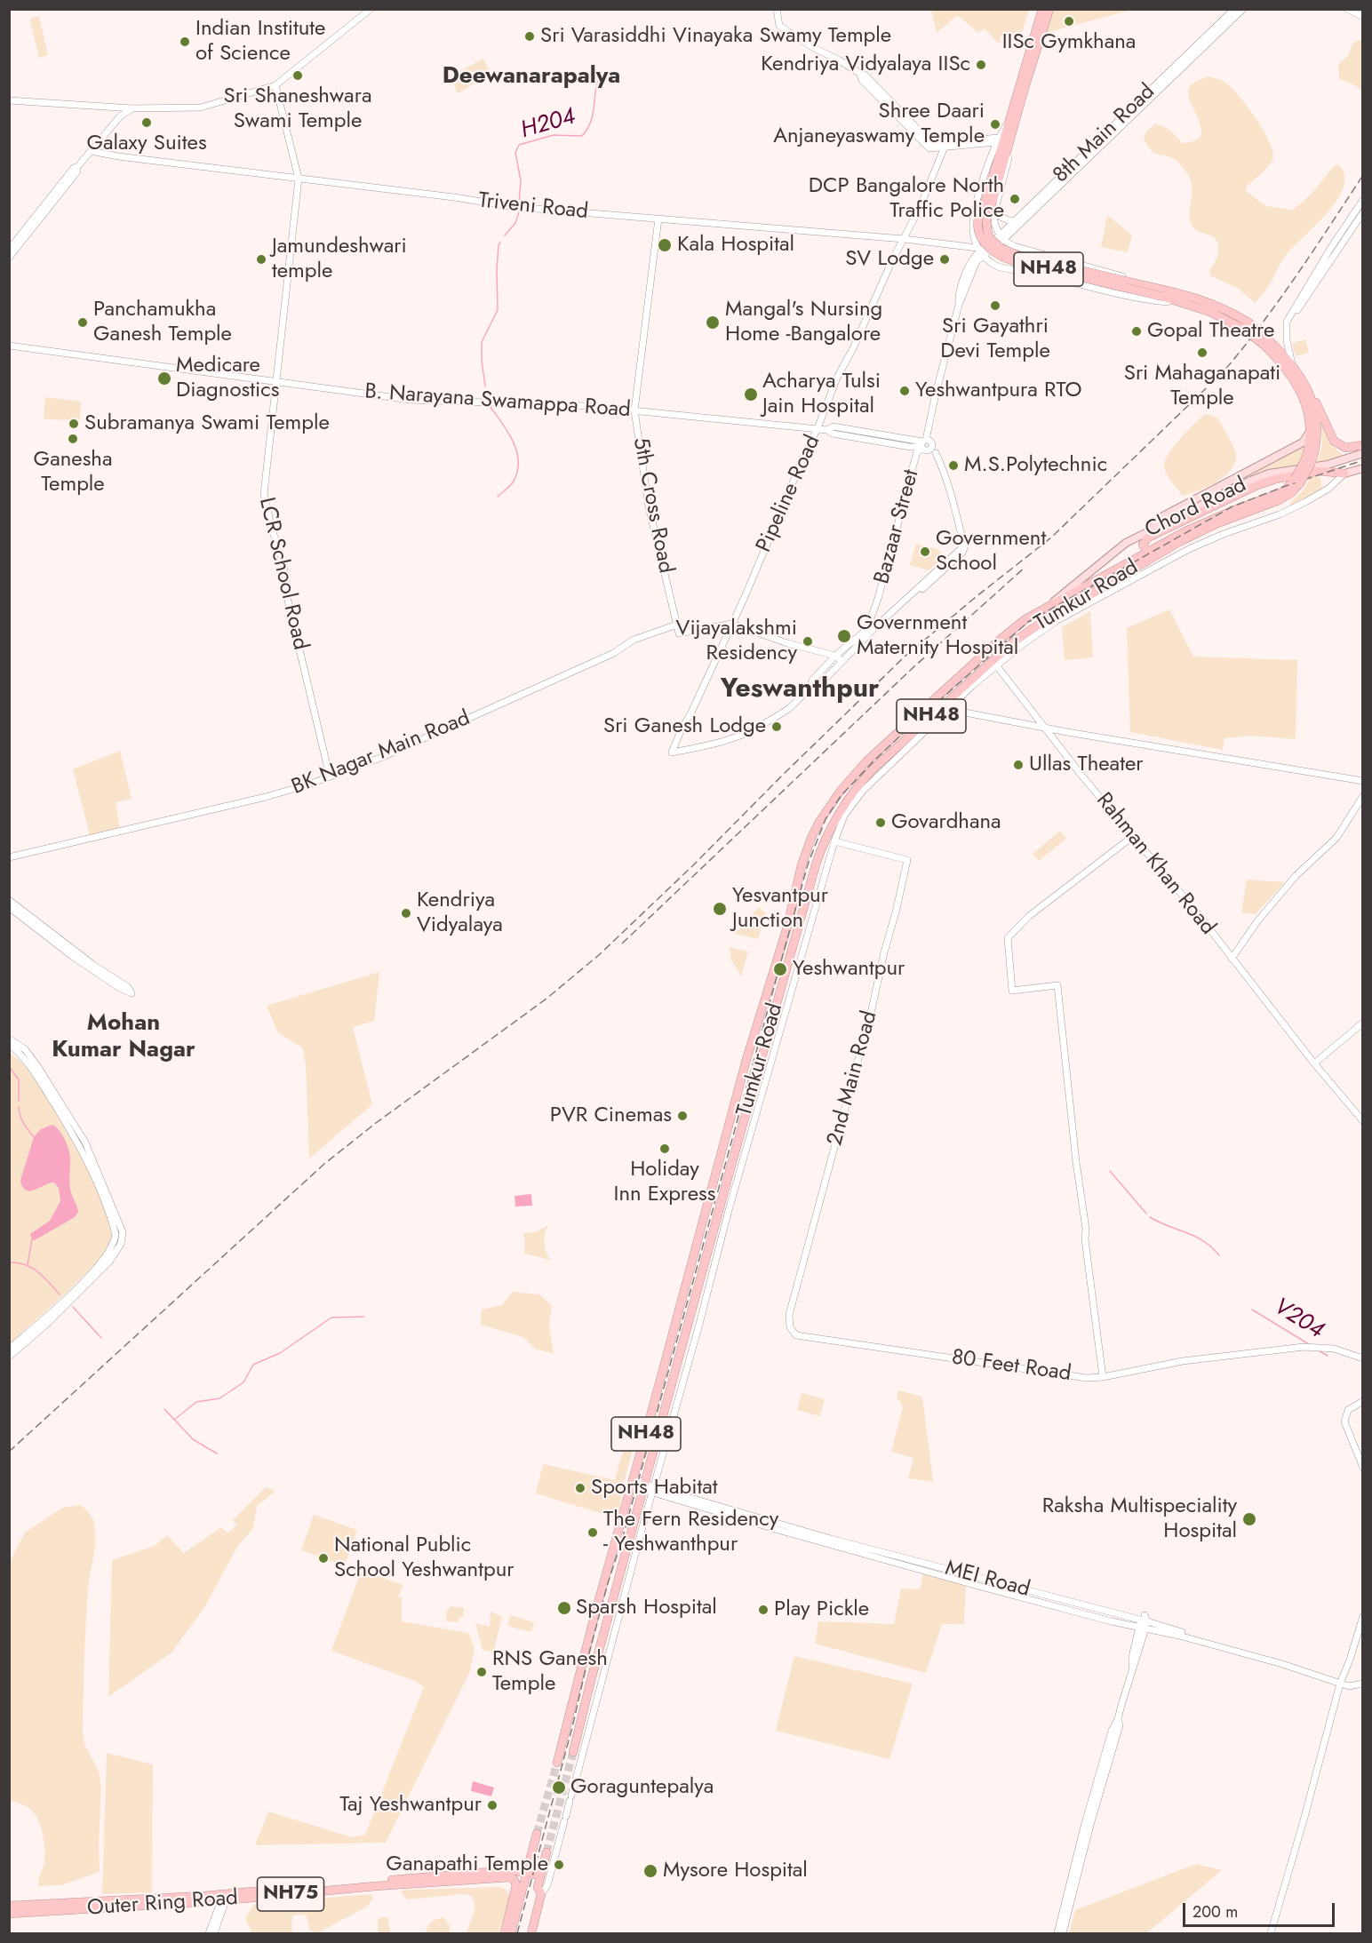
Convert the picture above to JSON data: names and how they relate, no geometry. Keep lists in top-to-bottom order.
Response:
{
  "streets": {
    "highway": [
      "NH48",
      "Tumkur Road",
      "NH75",
      "Outer Ring Road"
    ],
    "main road": ["Chord Road"],
    "street": [
      "8th Main Road",
      "Triveni Road",
      "B. Narayana Swamappa Road",
      "Pipeline Road",
      "5th Cross Road",
      "Bazaar Street",
      "LCR School Road",
      "BK Nagar Main Road",
      "Rahman Khan Road",
      "2nd Main Road",
      "80 Feet Road",
      "MEI Road"
    ]
  },
  "crossings": [
    ["8th Main Road", "Triveni Road"],
    ["8th Main Road", "Tumkur Road"],
    ["Triveni Road", "Pipeline Road"],
    ["Triveni Road", "5th Cross Road"],
    ["Triveni Road", "LCR School Road"],
    ["NH48", "Tumkur Road"],
    ["B. Narayana Swamappa Road", "Pipeline Road"],
    ["B. Narayana Swamappa Road", "5th Cross Road"],
    ["B. Narayana Swamappa Road", "Bazaar Street"],
    ["B. Narayana Swamappa Road", "LCR School Road"],
    ["Pipeline Road", "5th Cross Road"],
    ["Pipeline Road", "Bazaar Street"],
    ["5th Cross Road", "BK Nagar Main Road"],
    ["Chord Road", "Tumkur Road"],
    ["LCR School Road", "BK Nagar Main Road"],
    ["Tumkur Road", "Rahman Khan Road"],
    ["Tumkur Road", "MEI Road"],
    ["2nd Main Road", "80 Feet Road"]
  ],
  "districts": ["Deewanarapalya", "Yeswanthpur", "Mohan Kumar Nagar"],
  "water": ["H204", "V204"],
  "places": [
    "IISc Gymkhana",
    "Sri Varasiddhi Vinayaka Swamy Temple",
    "Indian Institute of Science",
    "Kendriya Vidyalaya IISc",
    "Sri Shaneshwara Swami Temple",
    "Galaxy Suites",
    "Shree Daari Anjaneyaswamy Temple",
    "DCP Bangalore North Traffic Police",
    "Kala Hospital",
    "Jamundeshwari temple",
    "SV Lodge",
    "Sri Gayathri Devi Temple",
    "Panchamukha Ganesh Temple",
    "Mangal's Nursing Home -Bangalore",
    "Gopal Theatre",
    "Sri Mahaganapati Temple",
    "Medicare Diagnostics",
    "Yeshwantpura RTO",
    "Acharya Tulsi Jain Hospital",
    "Subramanya Swami Temple",
    "Ganesha Temple",
    "M.S.Polytechnic",
    "Government School",
    "Government Maternity Hospital",
    "Vijayalakshmi Residency",
    "Sri Ganesh Lodge",
    "Ullas Theater",
    "Govardhana",
    "Yesvantpur Junction",
    "Kendriya Vidyalaya",
    "Yeshwantpur",
    "PVR Cinemas",
    "Holiday Inn Express",
    "Sports Habitat",
    "Raksha Multispeciality Hospital",
    "The Fern Residency - Yeshwanthpur",
    "National Public School Yeshwantpur",
    "Sparsh Hospital",
    "Play Pickle",
    "RNS Ganesh Temple",
    "Goraguntepalya",
    "Taj Yeshwantpur",
    "Ganapathi Temple",
    "Mysore Hospital"
  ],
  "scale_bar": "200 m"
}
